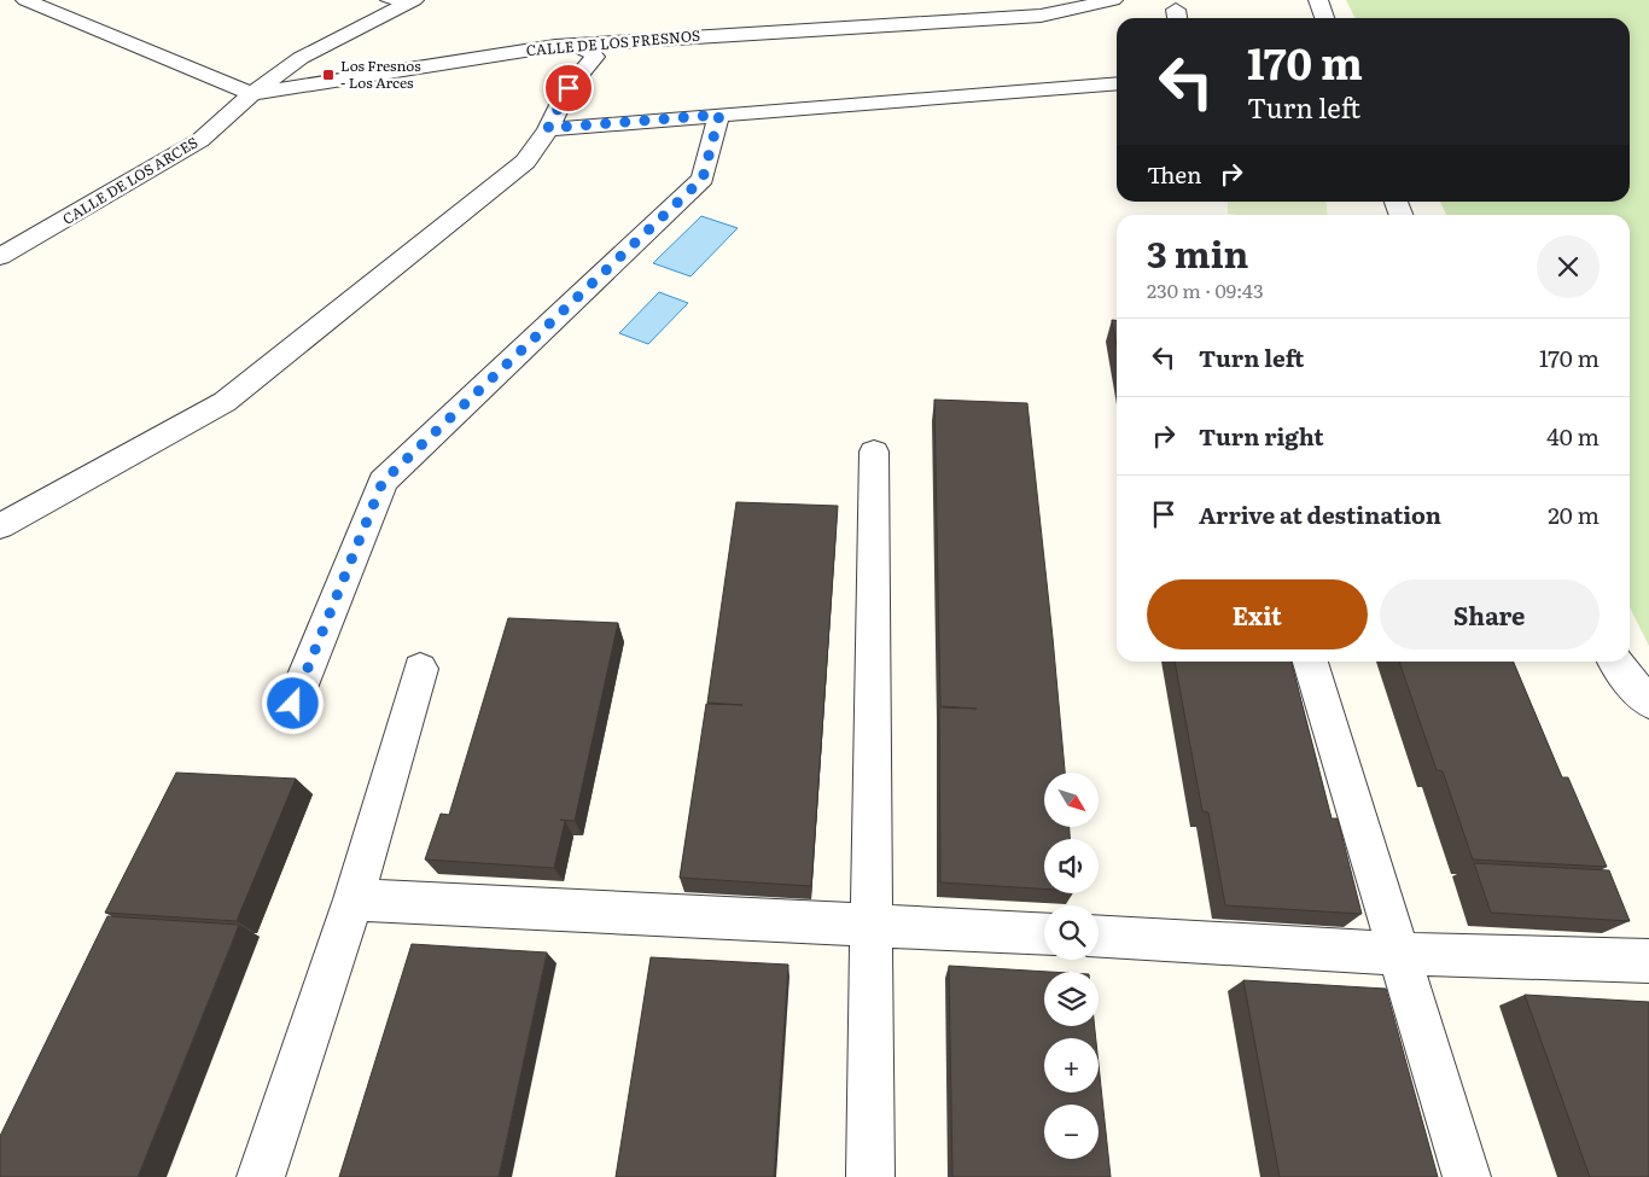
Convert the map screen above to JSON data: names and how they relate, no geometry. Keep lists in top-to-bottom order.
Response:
{
  "streets": {
    "street": ["CALLE DE LOS FRESNOS", "CALLE DE LOS ARCES"]
  },
  "crossings": [
    ["CALLE DE LOS FRESNOS", "CALLE DE LOS ARCES"]
  ],
  "places": {
    "transit": ["Los Fresnos - Los Arces"]
  },
  "north": "bottom right",
  "page": {
    "turn": ["170 m", "Turn left"],
    "then": "Then",
    "heading": ["3 min", "230 m · 09:43"],
    "list": [
      {
        "name": "Turn left",
        "value": "170 m"
      },
      {
        "name": "Turn right",
        "value": "40 m"
      },
      {
        "name": "Arrive at destination",
        "value": "20 m"
      }
    ],
    "buttons": ["Exit", "Share"],
    "map_buttons": ["+", "−"]
  }
}
